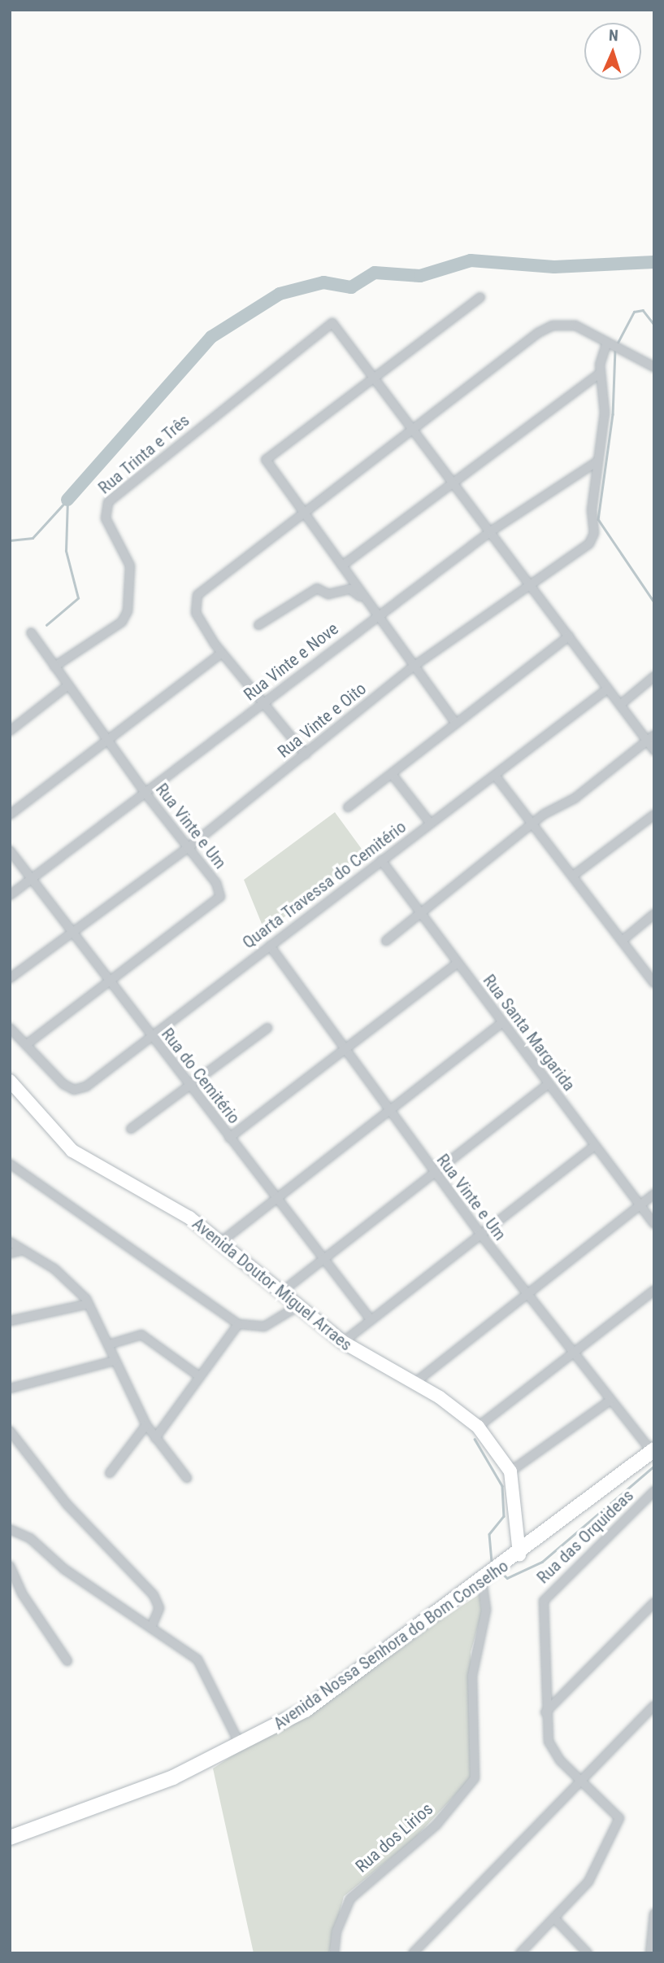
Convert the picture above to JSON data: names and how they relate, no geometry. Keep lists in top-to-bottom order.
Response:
{
  "streets": {
    "main road": ["Avenida Doutor Miguel Arraes", "Avenida Nossa Senhora do Bom Conselho"],
    "street": [
      "Rua Trinta e Três",
      "Rua Vinte e Nove",
      "Rua Vinte e Oito",
      "Rua Vinte e Um",
      "Quarta Travessa do Cemitério",
      "Rua Santa Margarida",
      "Rua do Cemitério",
      "Rua das Orquideas",
      "Rua dos Lirios"
    ]
  },
  "crossings": [
    ["Rua Trinta e Três", "Rua Vinte e Um"],
    ["Rua Vinte e Nove", "Rua Vinte e Oito"],
    ["Rua Vinte e Nove", "Rua Vinte e Um"],
    ["Rua Vinte e Nove", "Rua do Cemitério"],
    ["Rua Vinte e Oito", "Rua Vinte e Um"],
    ["Rua Vinte e Oito", "Rua do Cemitério"],
    ["Rua Vinte e Um", "Quarta Travessa do Cemitério"],
    ["Rua Vinte e Um", "Rua do Cemitério"],
    ["Rua Vinte e Um", "Avenida Nossa Senhora do Bom Conselho"],
    ["Quarta Travessa do Cemitério", "Rua Santa Margarida"],
    ["Quarta Travessa do Cemitério", "Rua do Cemitério"],
    ["Avenida Doutor Miguel Arraes", "Avenida Nossa Senhora do Bom Conselho"],
    ["Avenida Nossa Senhora do Bom Conselho", "Rua dos Lirios"]
  ],
  "north": "top"
}
